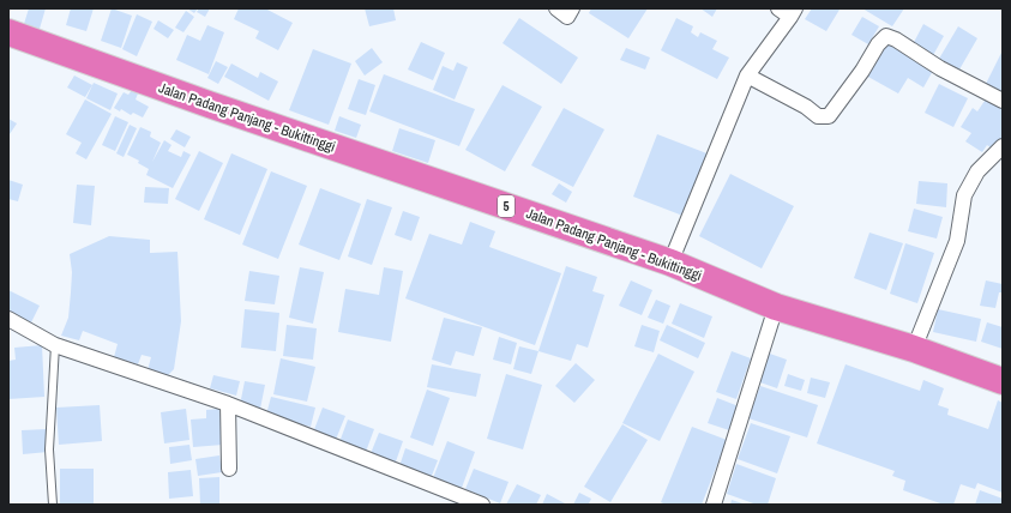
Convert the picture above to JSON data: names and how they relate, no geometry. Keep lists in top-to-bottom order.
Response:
{
  "streets": {
    "highway": ["Jalan Padang Panjang - Bukittinggi", "5"]
  }
}
